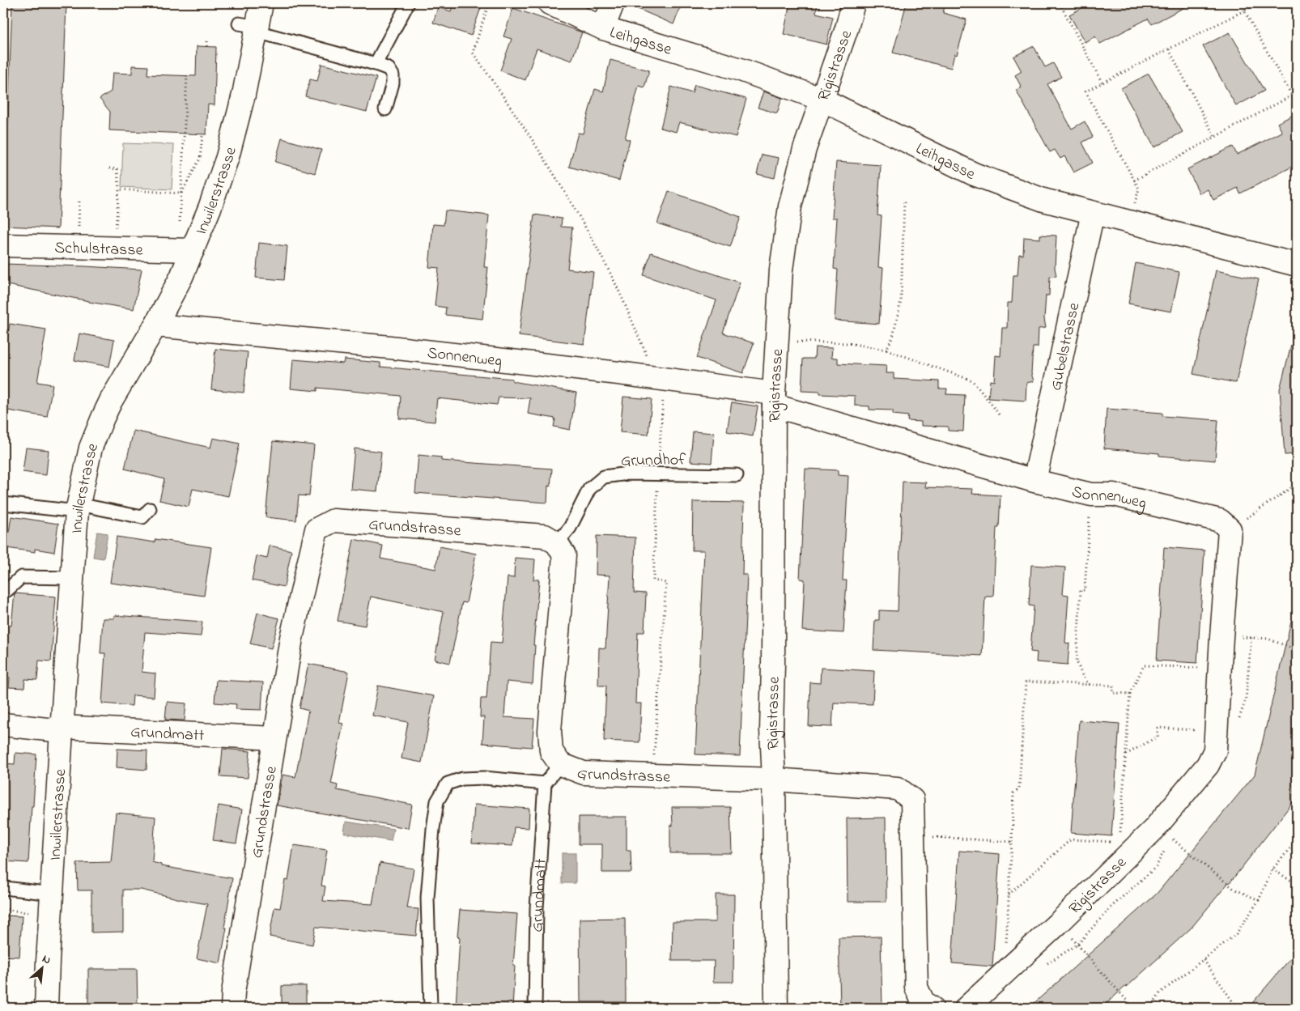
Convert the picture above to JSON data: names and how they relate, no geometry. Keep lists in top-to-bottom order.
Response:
{
  "streets": {
    "street": [
      "Leihgasse",
      "Rigistrasse",
      "Inwilerstrasse",
      "Schulstrasse",
      "Gubelstrasse",
      "Sonnenweg",
      "Grundstrasse",
      "Grundmatt"
    ],
    "lane": ["Grundhof"]
  },
  "crossings": [
    ["Leihgasse", "Rigistrasse"],
    ["Leihgasse", "Gubelstrasse"],
    ["Rigistrasse", "Sonnenweg"],
    ["Rigistrasse", "Grundstrasse"],
    ["Inwilerstrasse", "Schulstrasse"],
    ["Inwilerstrasse", "Sonnenweg"],
    ["Inwilerstrasse", "Grundmatt"],
    ["Gubelstrasse", "Sonnenweg"],
    ["Grundhof", "Grundstrasse"],
    ["Grundstrasse", "Grundmatt"]
  ],
  "north": "top right"
}
